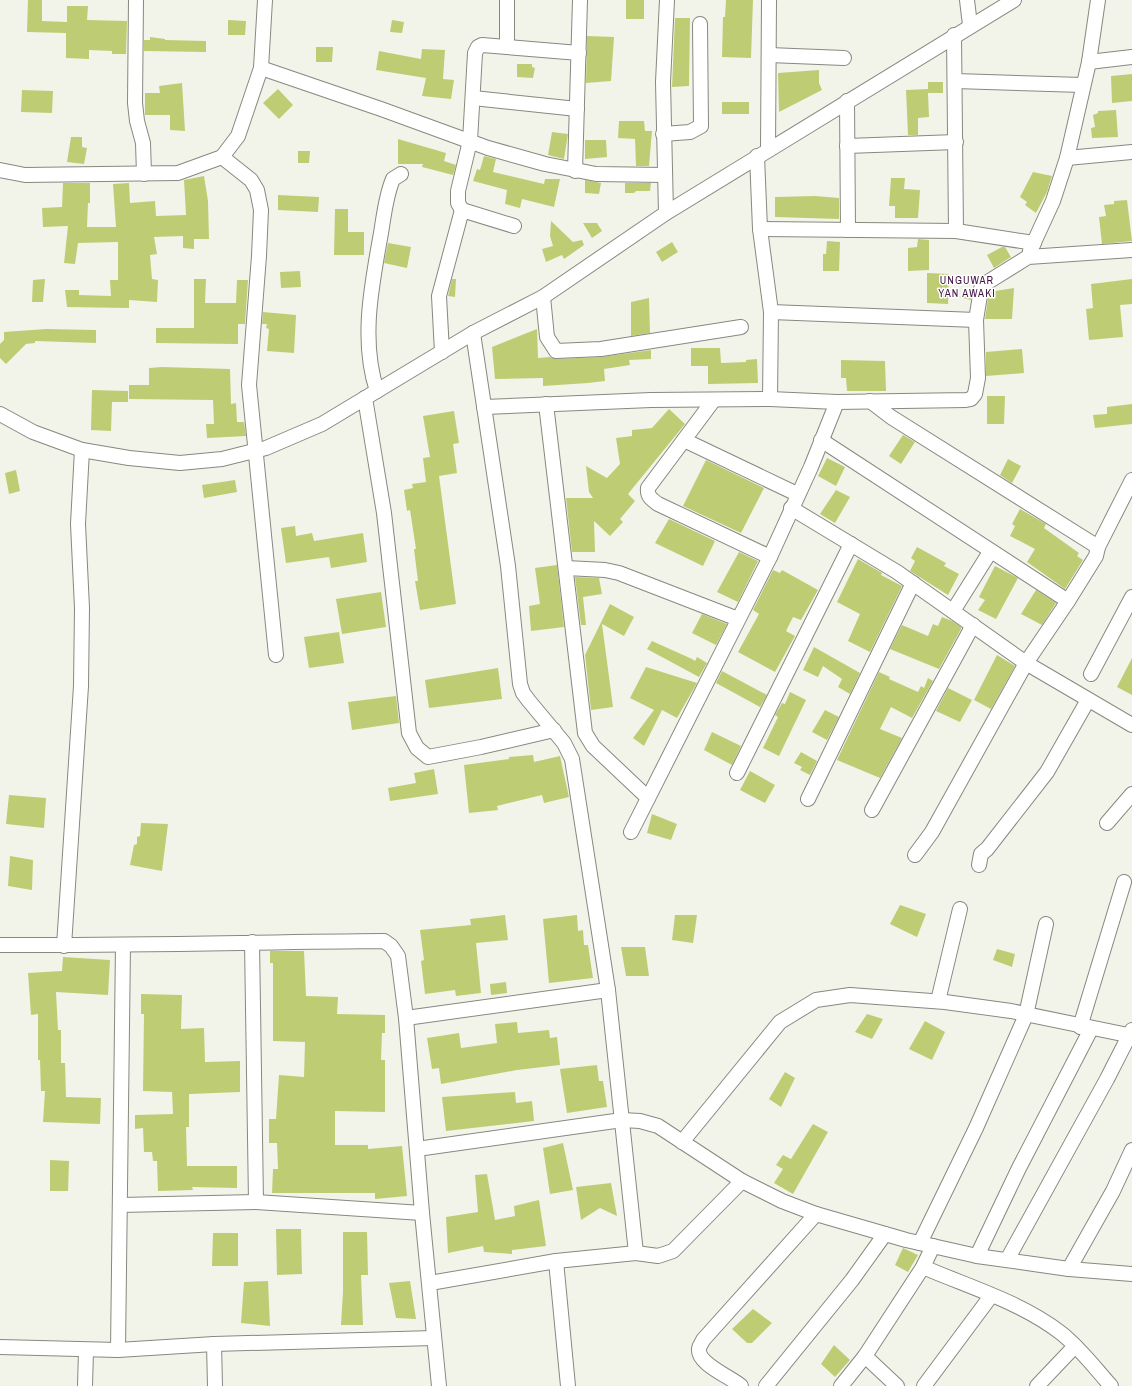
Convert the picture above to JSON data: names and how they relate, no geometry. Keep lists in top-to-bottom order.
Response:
{
  "districts": ["UNGUWAR YAN AWAKI"]
}
